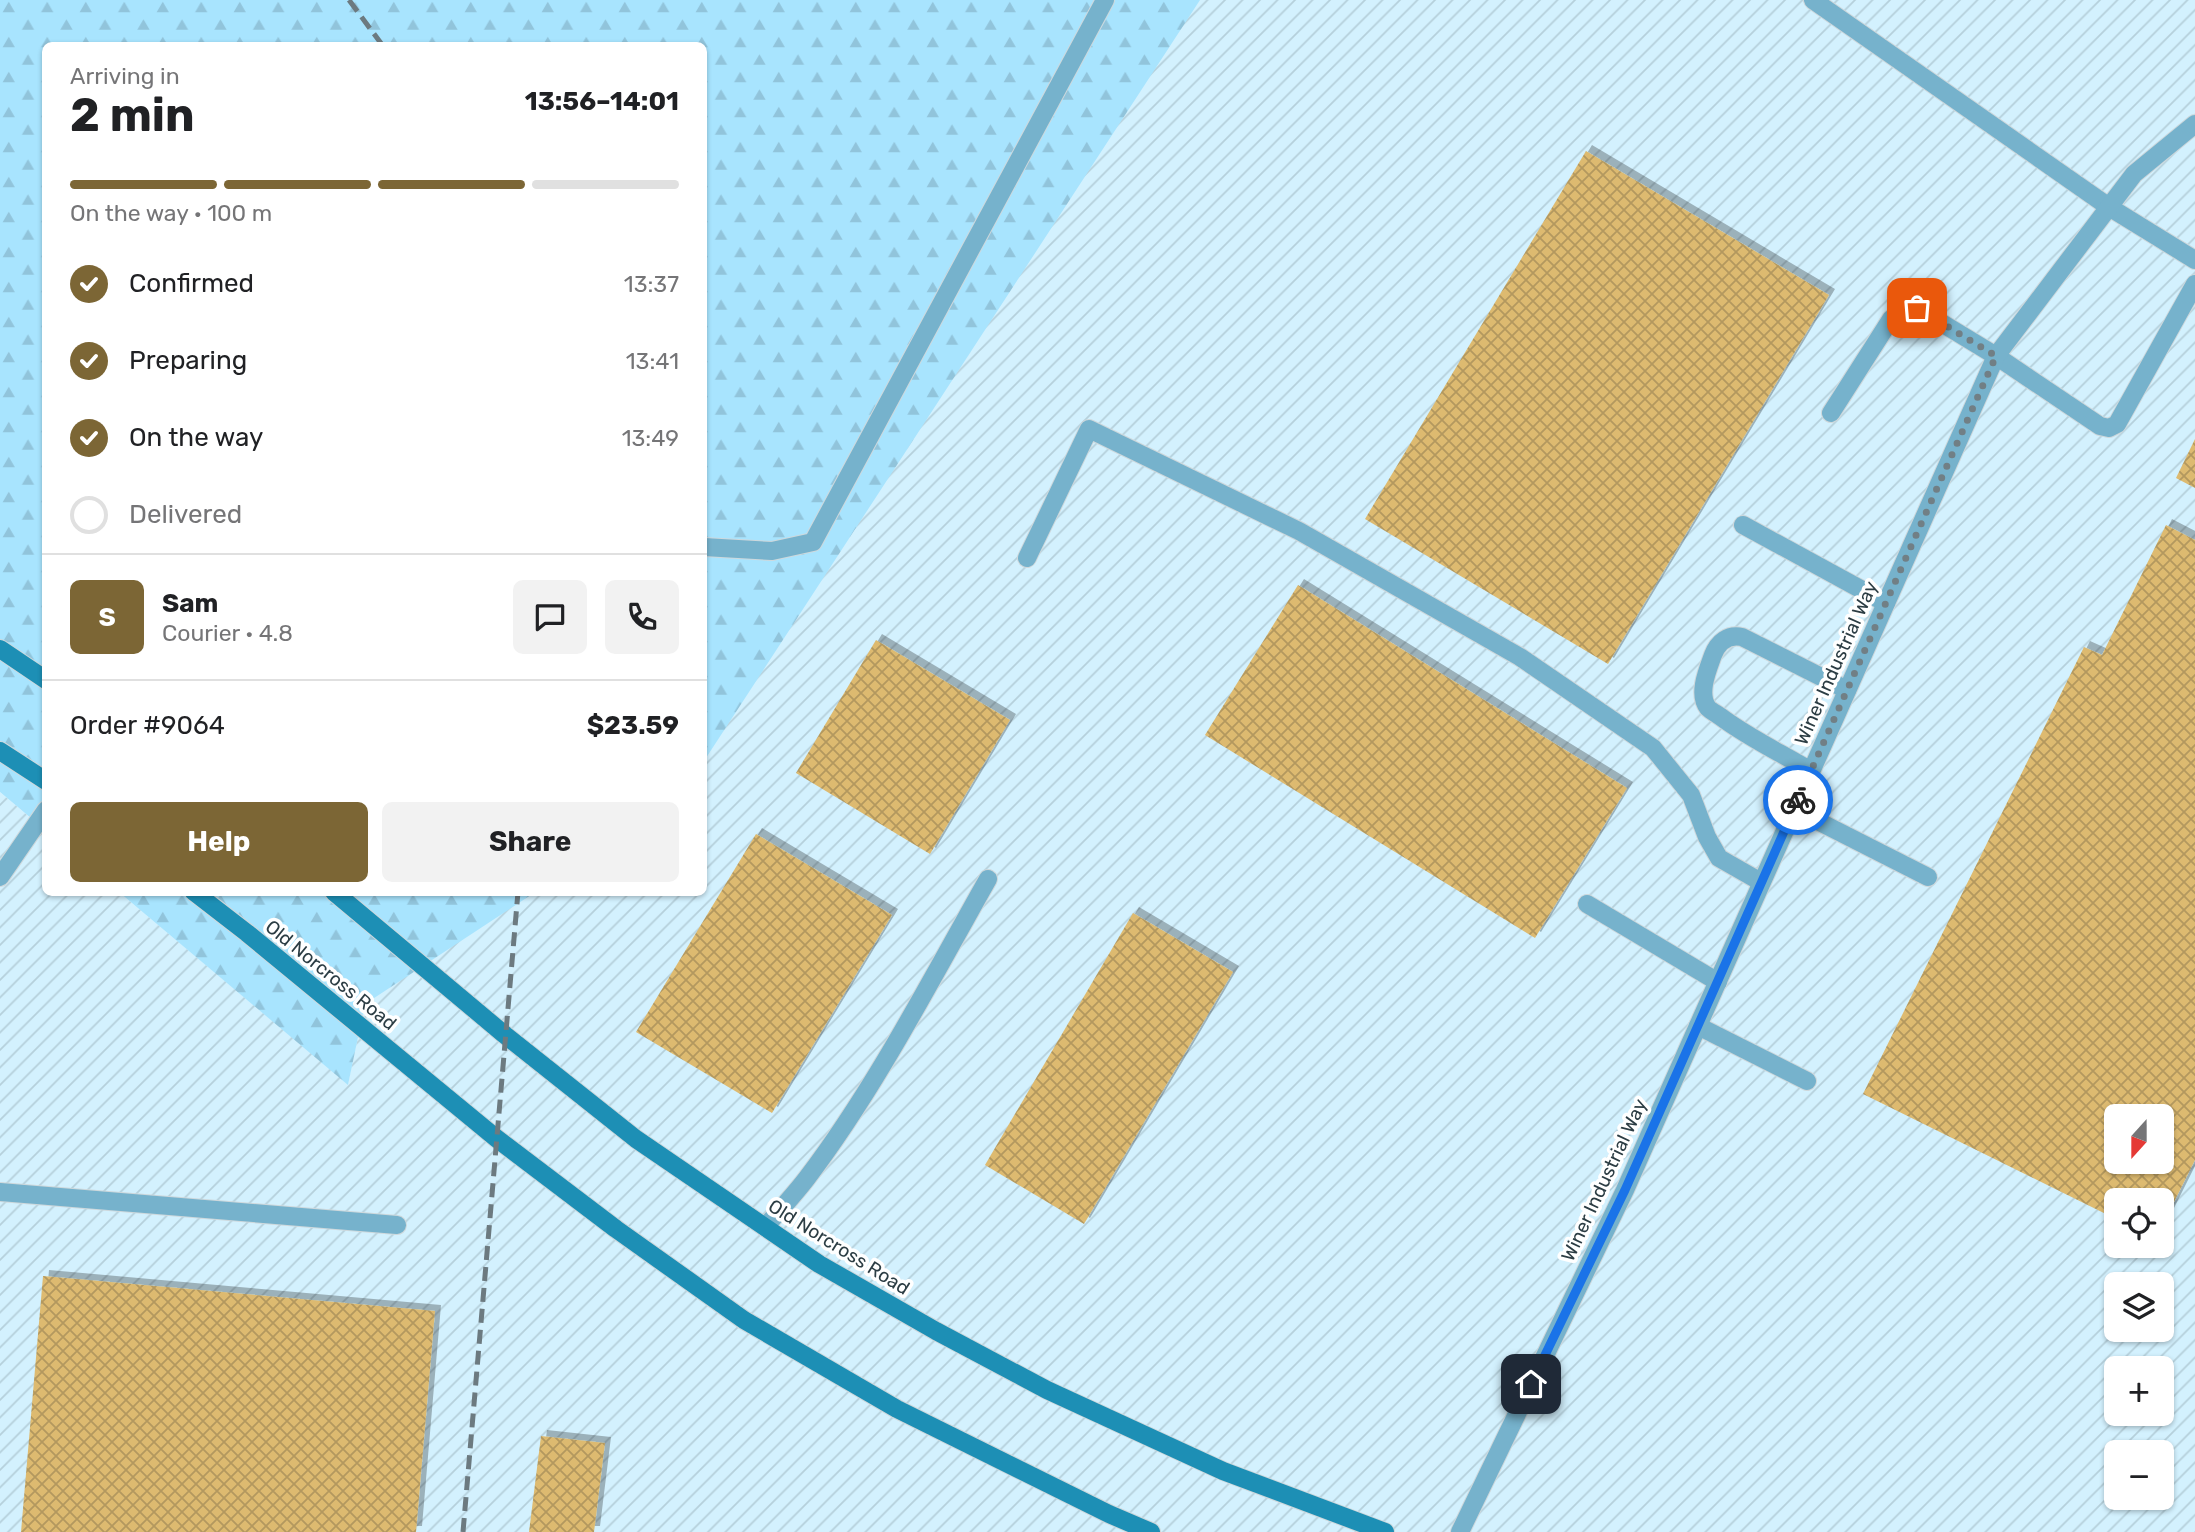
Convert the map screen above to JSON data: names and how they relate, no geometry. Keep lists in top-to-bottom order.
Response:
{
  "streets": {
    "main road": ["Old Norcross Road"],
    "street": ["Winer Industrial Way"]
  },
  "north": "bottom",
  "page": {
    "heading": ["2 min", "Arriving in", "13:56–14:01"],
    "panel": [
      "Sam",
      "Courier · 4.8",
      "Order #9064",
      "$23.59"
    ],
    "bar": "On the way · 100 m",
    "list": [
      ["Confirmed", "13:37"],
      ["Preparing", "13:41"],
      ["On the way", "13:49"],
      "Delivered"
    ],
    "round": "S",
    "buttons": ["Help", "Share"],
    "map_buttons": ["+", "−"]
  }
}
